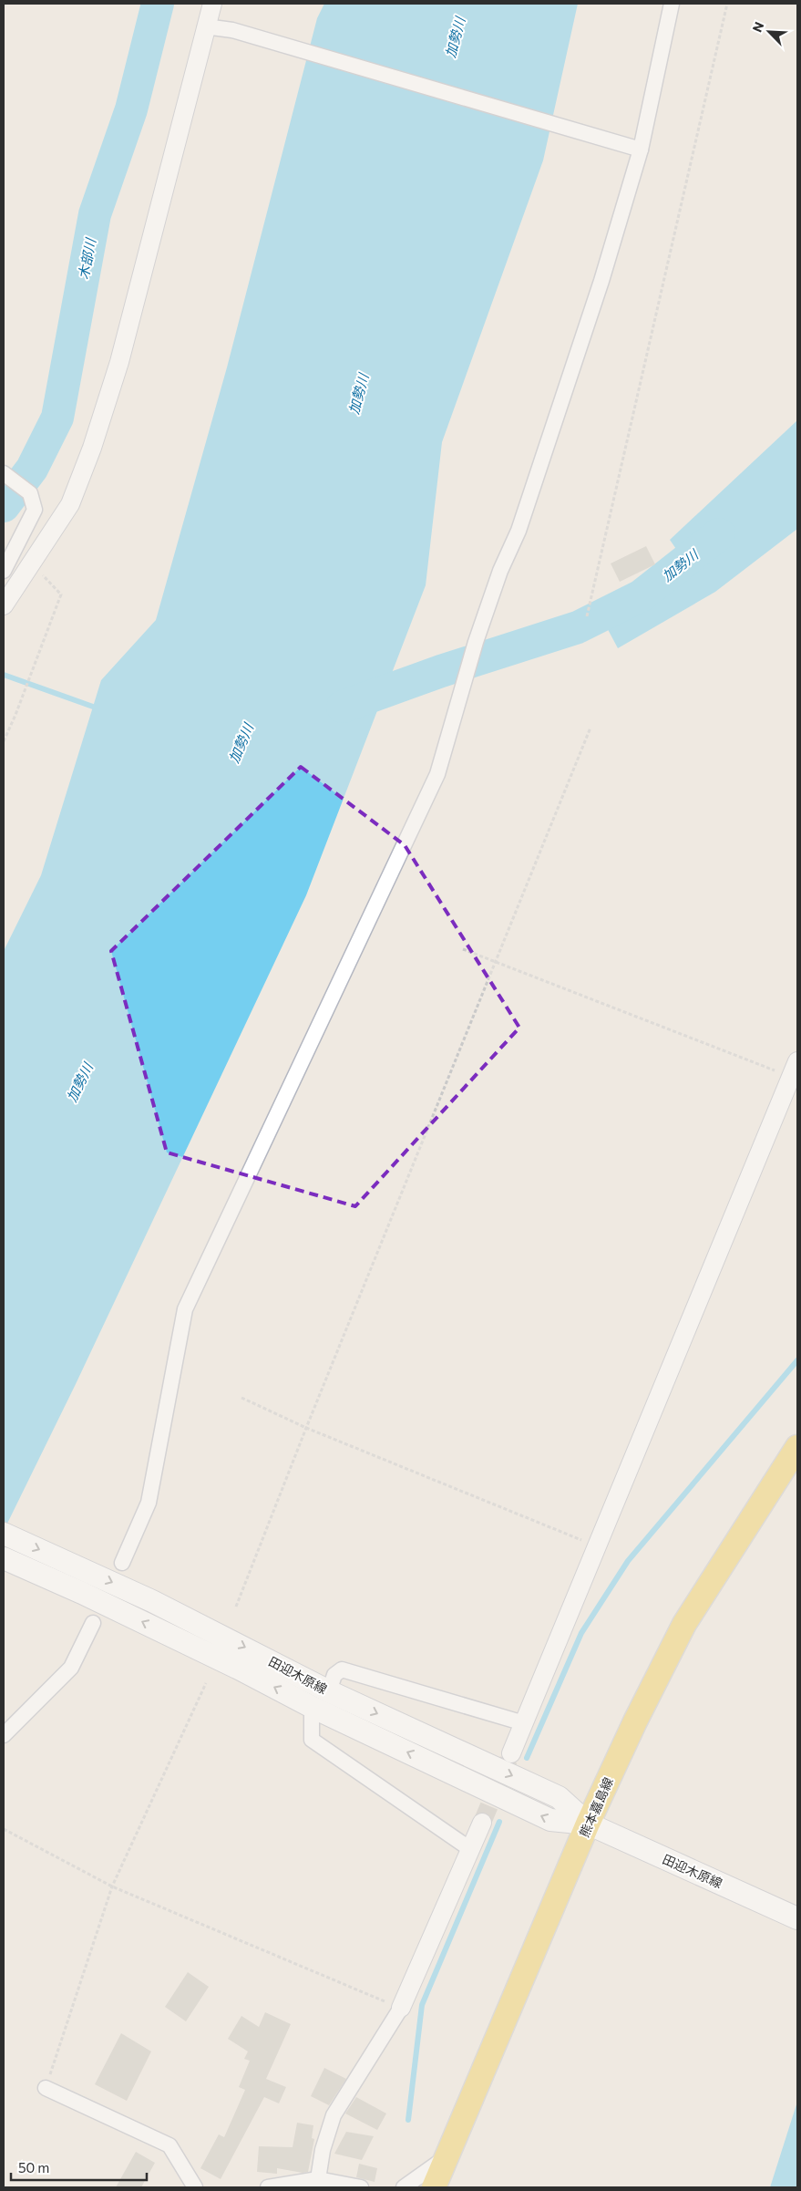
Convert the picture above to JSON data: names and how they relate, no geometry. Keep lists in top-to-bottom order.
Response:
{
  "streets": {
    "main road": ["田迎木原線", "熊本嘉島線"]
  },
  "crossings": [
    ["田迎木原線", "熊本嘉島線"]
  ],
  "water": ["加勢川", "木部川"],
  "scale_bar": "50 m",
  "north": "top left"
}
